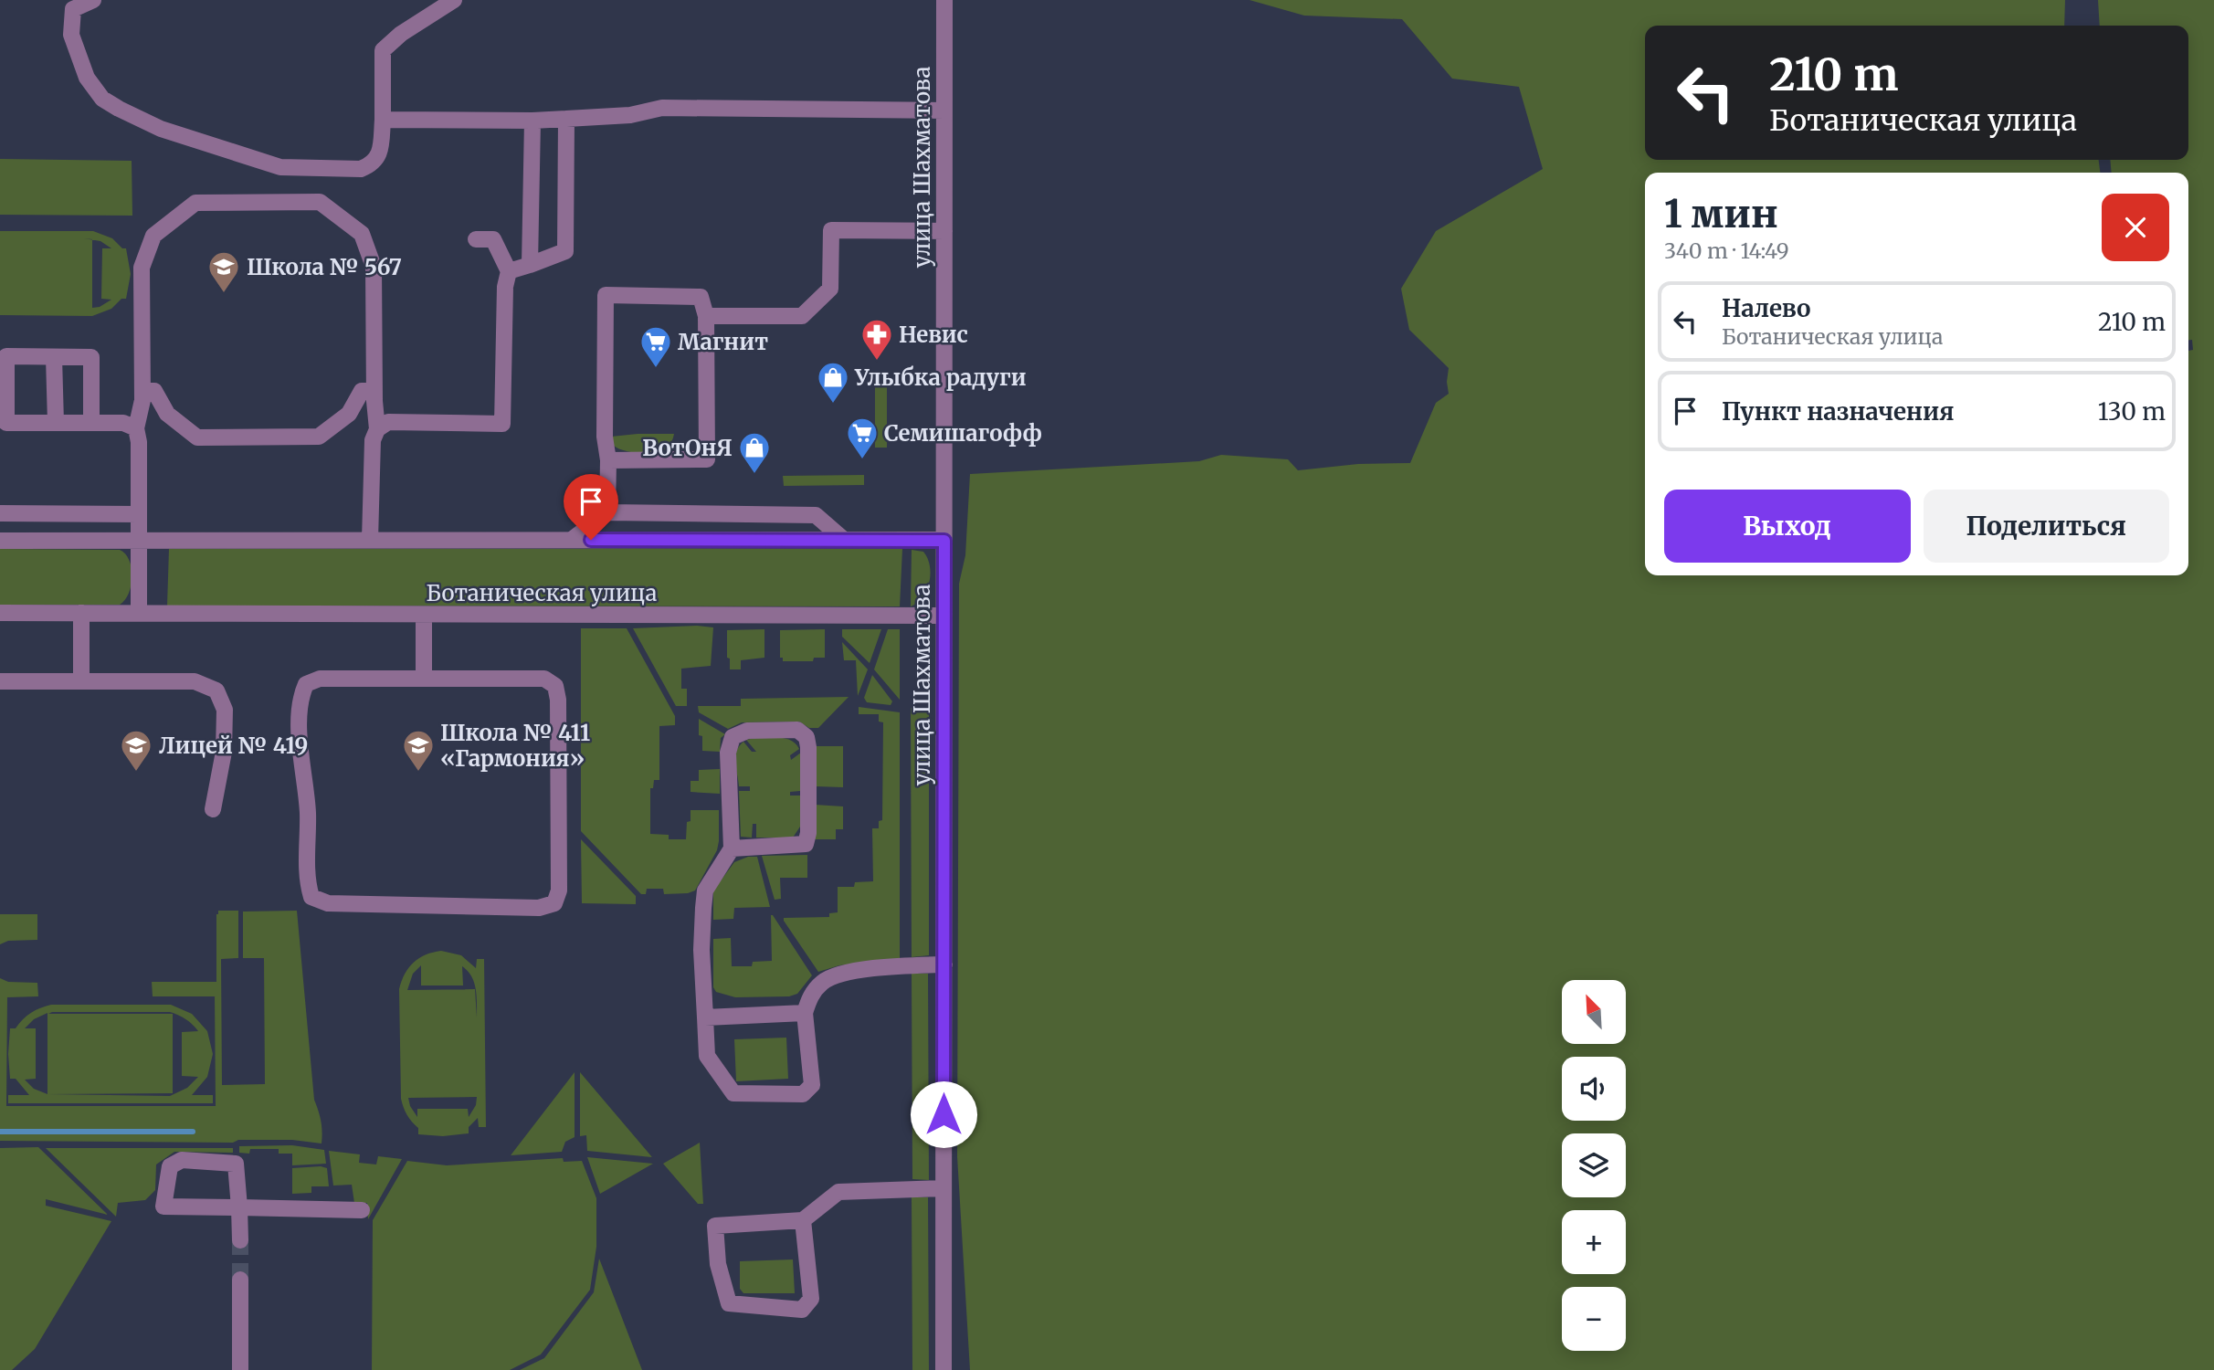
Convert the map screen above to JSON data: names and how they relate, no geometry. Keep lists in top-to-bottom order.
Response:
{
  "streets": {
    "street": ["улица Шахматова", "Ботаническая улица"]
  },
  "crossings": [
    ["улица Шахматова", "Ботаническая улица"]
  ],
  "places": {
    "school or university": ["Школа № 567", "Лицей № 419", "Школа № 411 «Гармония»"],
    "pharmacy": ["Невис"],
    "supermarket": ["Магнит", "Семишагофф"],
    "shop": ["Улыбка радуги", "ВотОнЯ"]
  },
  "north": "top left",
  "page": {
    "turn": ["210 m", "Ботаническая улица"],
    "heading": ["1 мин", "340 m · 14:49"],
    "list": [
      {
        "name": "Налево",
        "note": "Ботаническая улица",
        "value": "210 m"
      },
      {
        "name": "Пункт назначения",
        "value": "130 m"
      }
    ],
    "buttons": ["Выход", "Поделиться"],
    "map_buttons": ["+", "−"]
  }
}
